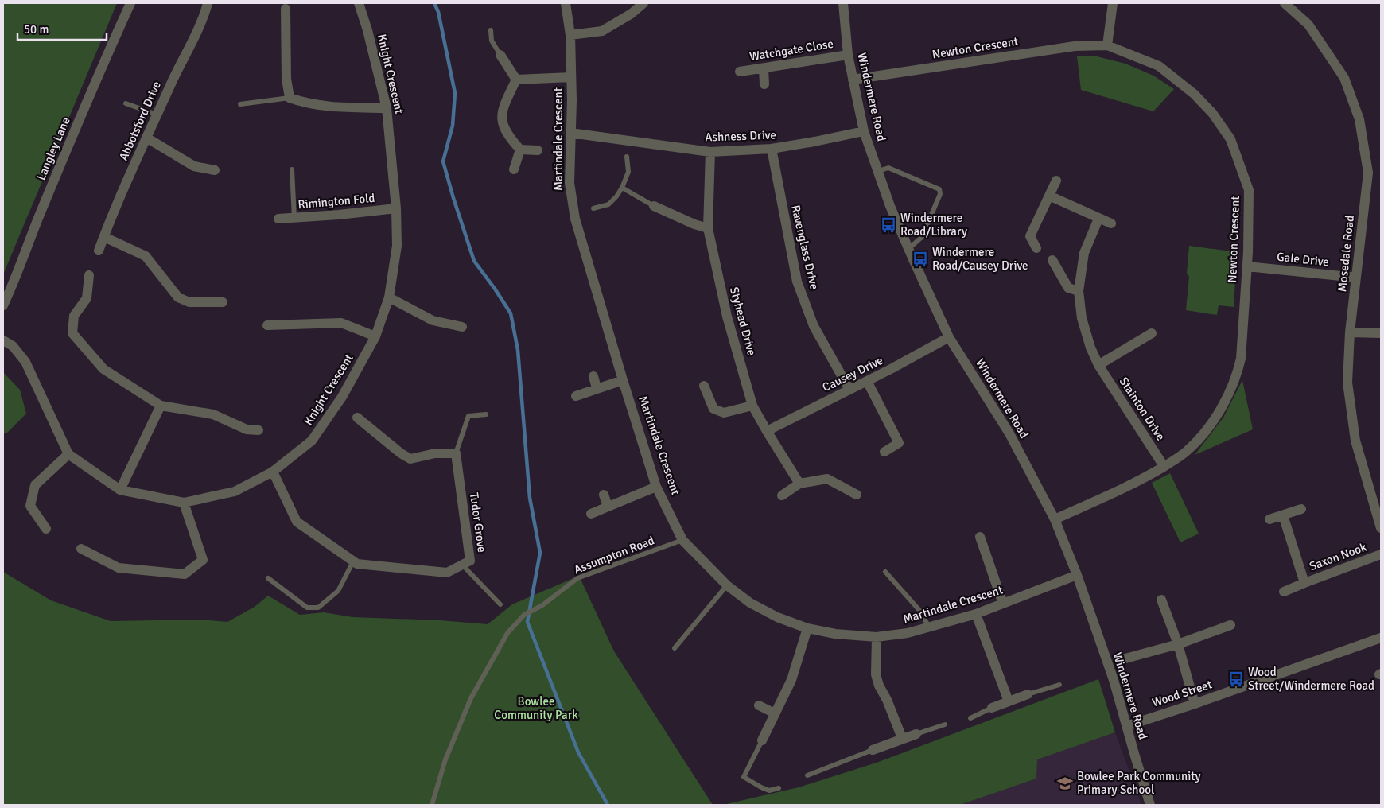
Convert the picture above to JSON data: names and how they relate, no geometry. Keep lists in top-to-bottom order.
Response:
{
  "streets": {
    "street": [
      "Newton Crescent",
      "Watchgate Close",
      "Knight Crescent",
      "Windermere Road",
      "Abbotsford Drive",
      "Ashness Drive",
      "Martindale Crescent",
      "Langley Lane",
      "Rimington Fold",
      "Ravenglass Drive",
      "Mosedale Road",
      "Gale Drive",
      "Styhead Drive",
      "Causey Drive",
      "Stainton Drive",
      "Tudor Grove",
      "Saxon Nook",
      "Wood Street"
    ],
    "lane": ["Assumpton Road"]
  },
  "crossings": [
    ["Newton Crescent", "Windermere Road"],
    ["Newton Crescent", "Gale Drive"],
    ["Newton Crescent", "Stainton Drive"],
    ["Watchgate Close", "Windermere Road"],
    ["Knight Crescent", "Rimington Fold"],
    ["Knight Crescent", "Tudor Grove"],
    ["Windermere Road", "Ashness Drive"],
    ["Windermere Road", "Martindale Crescent"],
    ["Windermere Road", "Causey Drive"],
    ["Windermere Road", "Wood Street"],
    ["Ashness Drive", "Martindale Crescent"],
    ["Ashness Drive", "Ravenglass Drive"],
    ["Ashness Drive", "Styhead Drive"],
    ["Martindale Crescent", "Assumpton Road"],
    ["Ravenglass Drive", "Causey Drive"],
    ["Mosedale Road", "Gale Drive"],
    ["Styhead Drive", "Causey Drive"]
  ],
  "parks": ["Bowlee Community Park"],
  "places": {
    "bus stop": ["Windermere Road/Library", "Windermere Road/Causey Drive", "Wood Street/Windermere Road"],
    "school or university": ["Bowlee Park Community Primary School"]
  },
  "scale_bar": "50 m"
}
